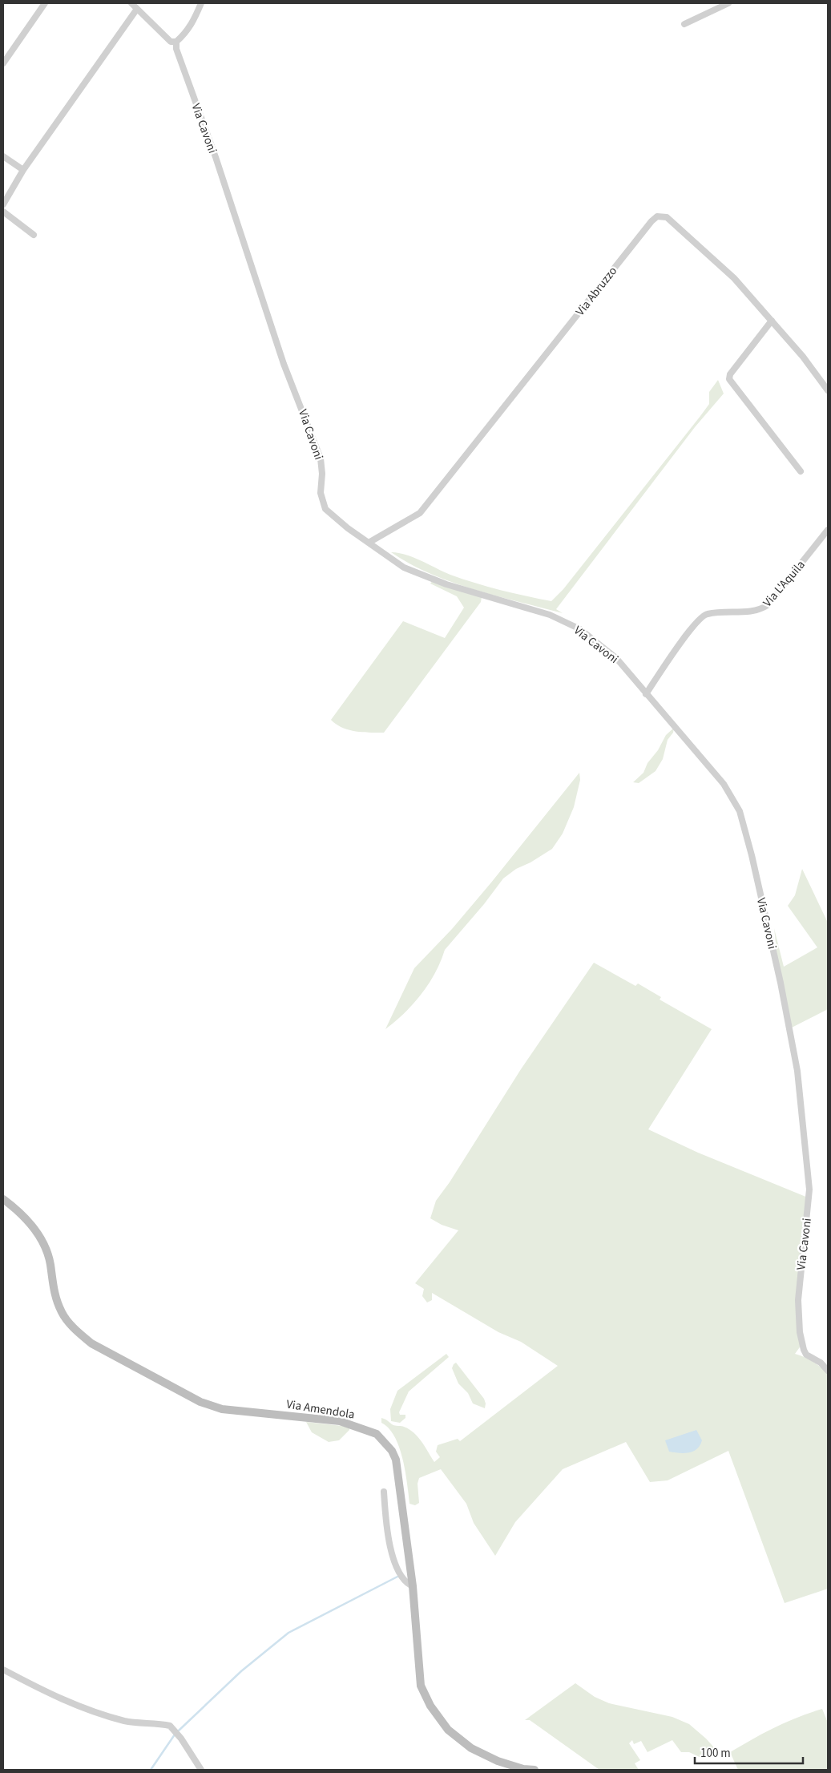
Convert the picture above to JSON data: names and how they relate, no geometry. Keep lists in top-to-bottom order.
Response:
{
  "streets": {
    "main road": ["Via Amendola"],
    "street": ["Via Cavoni", "Via Abruzzo", "Via L'Aquila"]
  },
  "crossings": [
    ["Via Cavoni", "Via Abruzzo"],
    ["Via Cavoni", "Via L'Aquila"]
  ],
  "scale_bar": "100 m"
}
